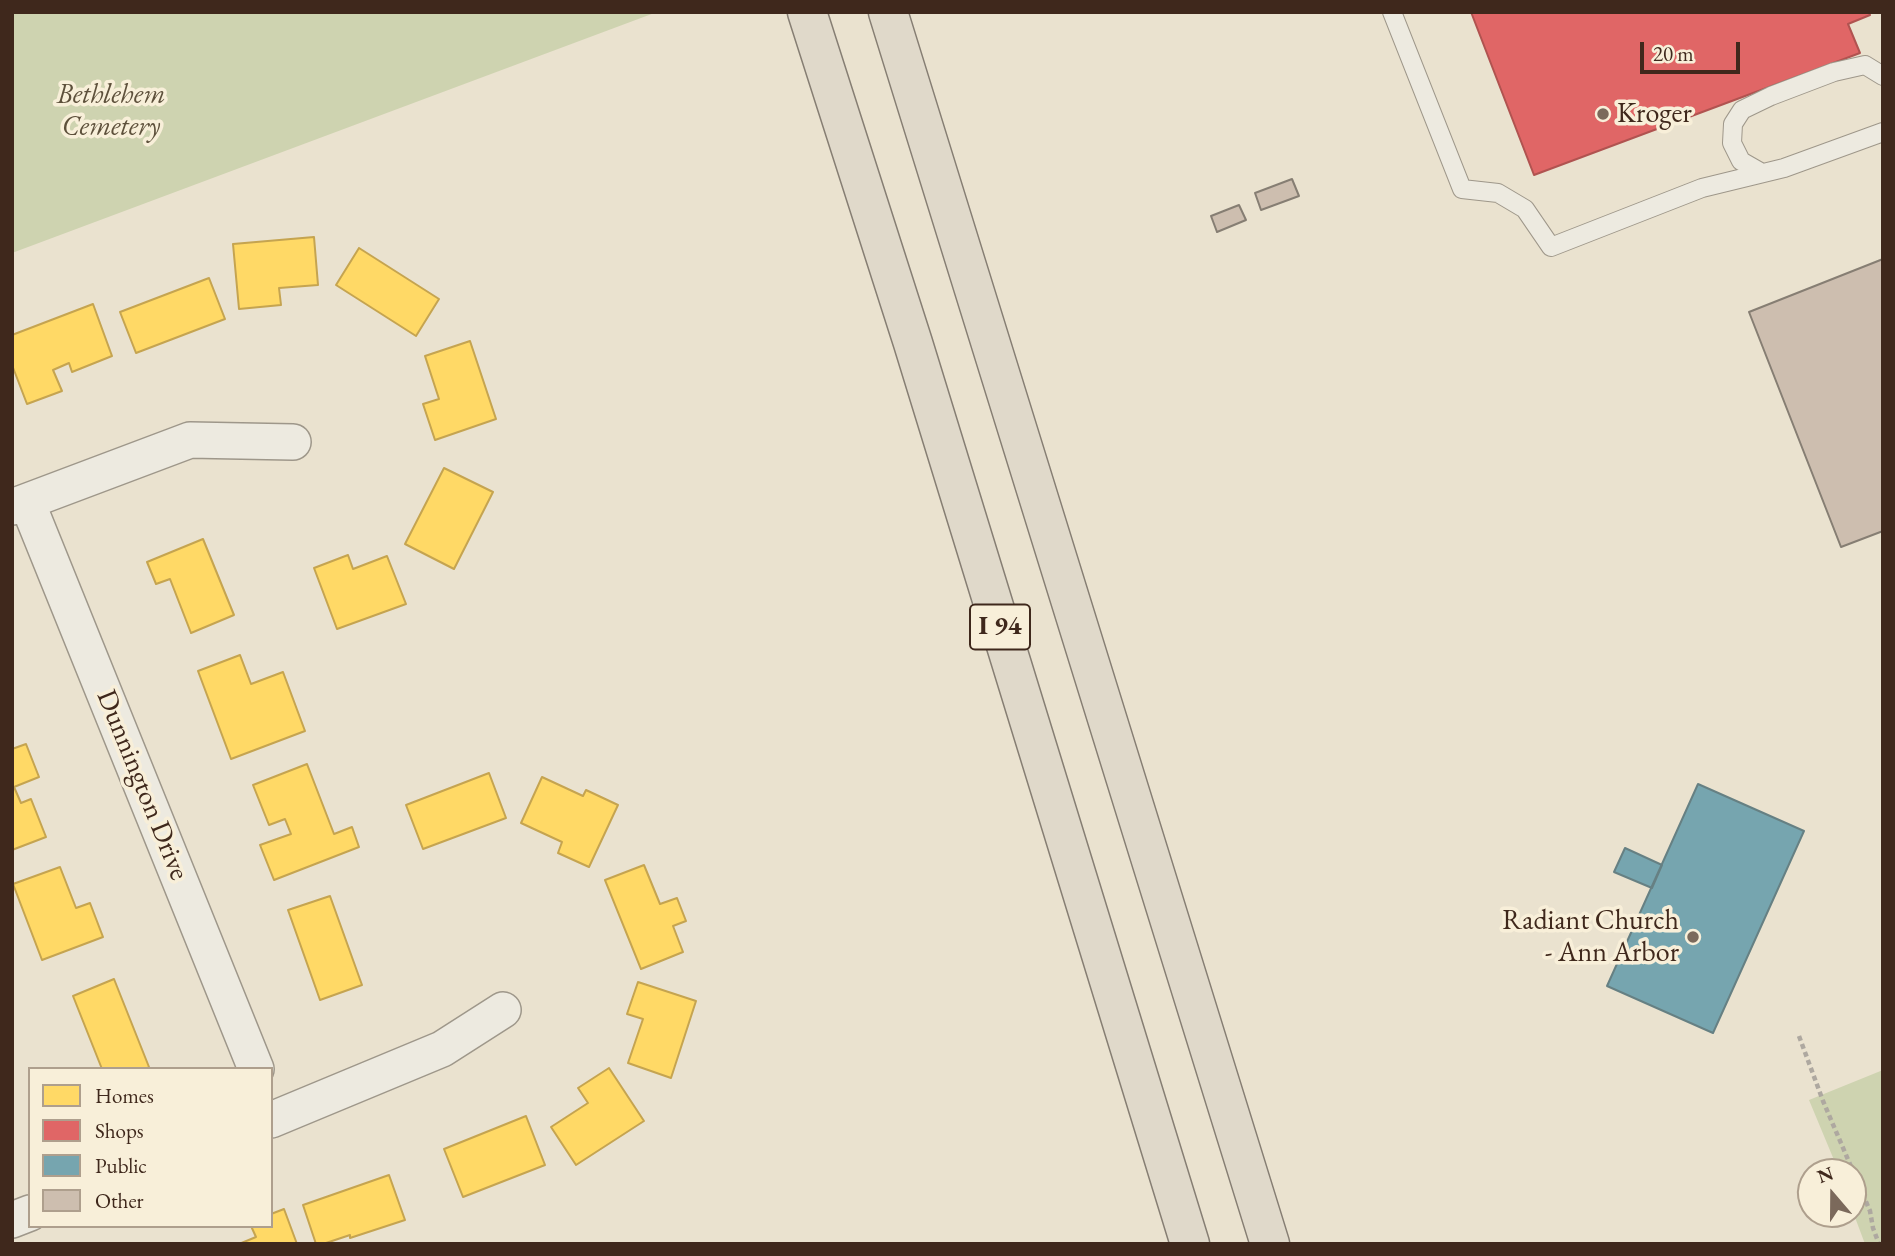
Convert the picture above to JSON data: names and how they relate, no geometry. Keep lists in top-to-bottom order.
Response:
{
  "streets": {
    "highway": ["I 94"],
    "street": ["Dunnington Drive"]
  },
  "parks": ["Bethlehem Cemetery"],
  "places": ["Kroger", "Radiant Church - Ann Arbor"],
  "legend": [
    "Homes",
    "Shops",
    "Public",
    "Other"
  ],
  "scale_bar": "20 m",
  "north": "top"
}
